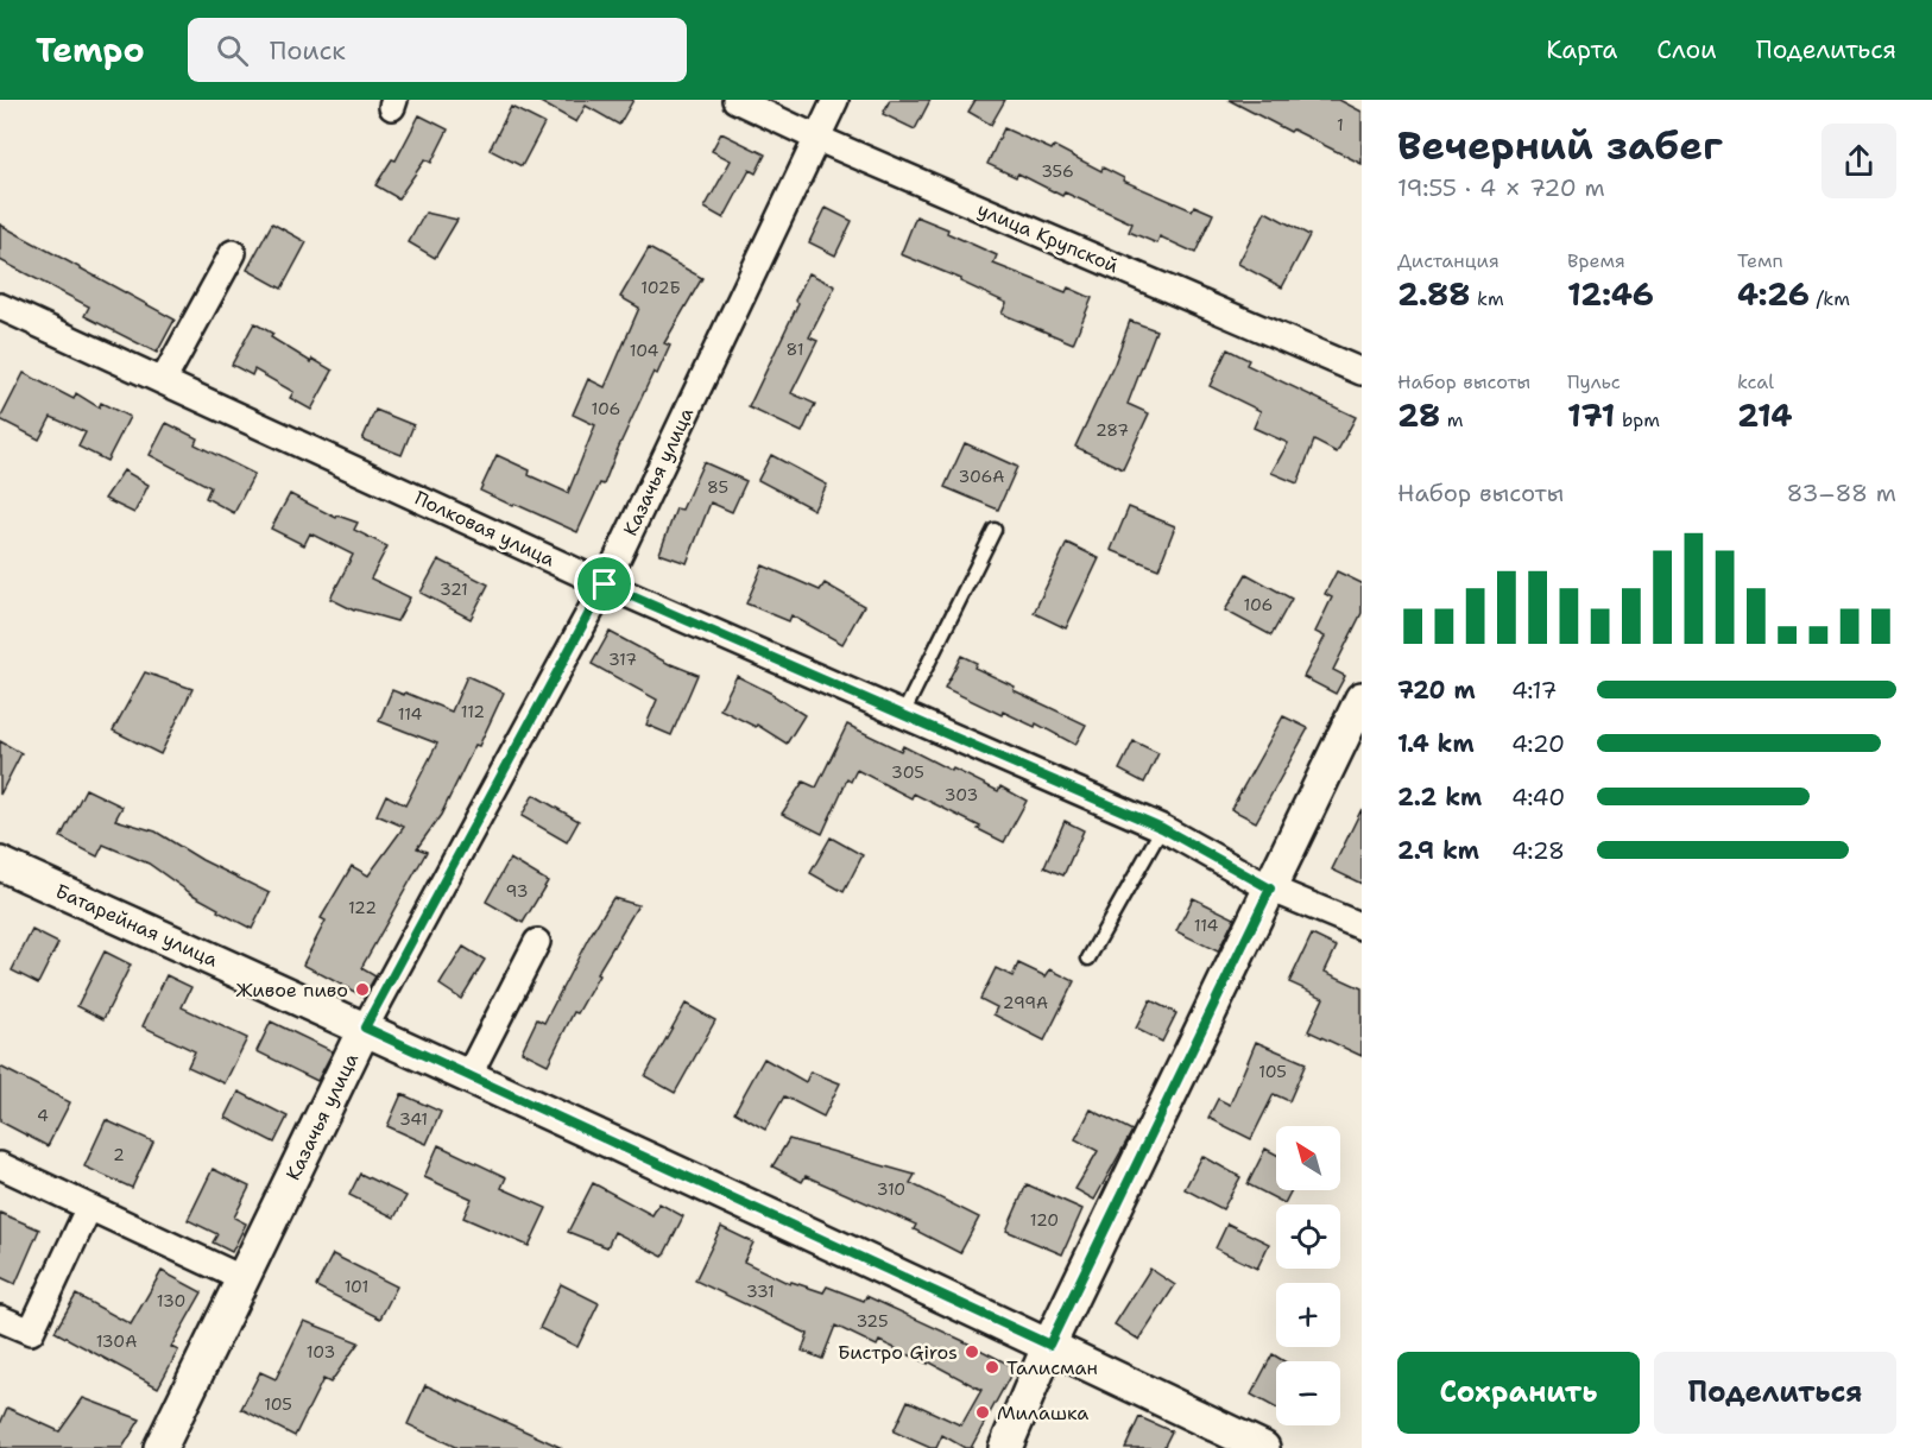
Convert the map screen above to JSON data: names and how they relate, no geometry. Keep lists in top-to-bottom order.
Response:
{
  "streets": {
    "street": [
      "улица Крупской",
      "Казачья улица",
      "Полковая улица",
      "Батарейная улица"
    ]
  },
  "crossings": [
    ["улица Крупской", "Казачья улица"],
    ["Казачья улица", "Полковая улица"],
    ["Казачья улица", "Батарейная улица"]
  ],
  "places": [
    "Живое пиво",
    "Бистро Giros",
    "Талисман",
    "Милашка"
  ],
  "house_numbers": [
    "1",
    "356",
    "102Б",
    "81",
    "104",
    "106",
    "287",
    "306А",
    "85",
    "321",
    "106",
    "317",
    "112",
    "114",
    "305",
    "303",
    "93",
    "122",
    "114",
    "299А",
    "105",
    "4",
    "341",
    "2",
    "310",
    "120",
    "101",
    "331",
    "130",
    "325",
    "130А",
    "103",
    "105"
  ],
  "north": "top left",
  "page": {
    "header": "Tempo",
    "search": "Поиск",
    "nav": ["Карта", "Слои", "Поделиться"],
    "heading": ["Вечерний забег", "19:55 · 4 × 720 m"],
    "stats": [
      ["Дистанция", "2.88 km"],
      ["Время", "12:46"],
      ["Темп", "4:26 /km"],
      ["Набор высоты", "28 m"],
      ["Пульс", "171 bpm"],
      ["kcal", "214"]
    ],
    "chart": ["Набор высоты", "83–88 m"],
    "list": [
      {
        "name": "720 m",
        "note": "4:17"
      },
      {
        "name": "1.4 km",
        "note": "4:20"
      },
      {
        "name": "2.2 km",
        "note": "4:40"
      },
      {
        "name": "2.9 km",
        "note": "4:28"
      }
    ],
    "map_buttons": ["+", "−"],
    "buttons": ["Сохранить", "Поделиться"]
  }
}
